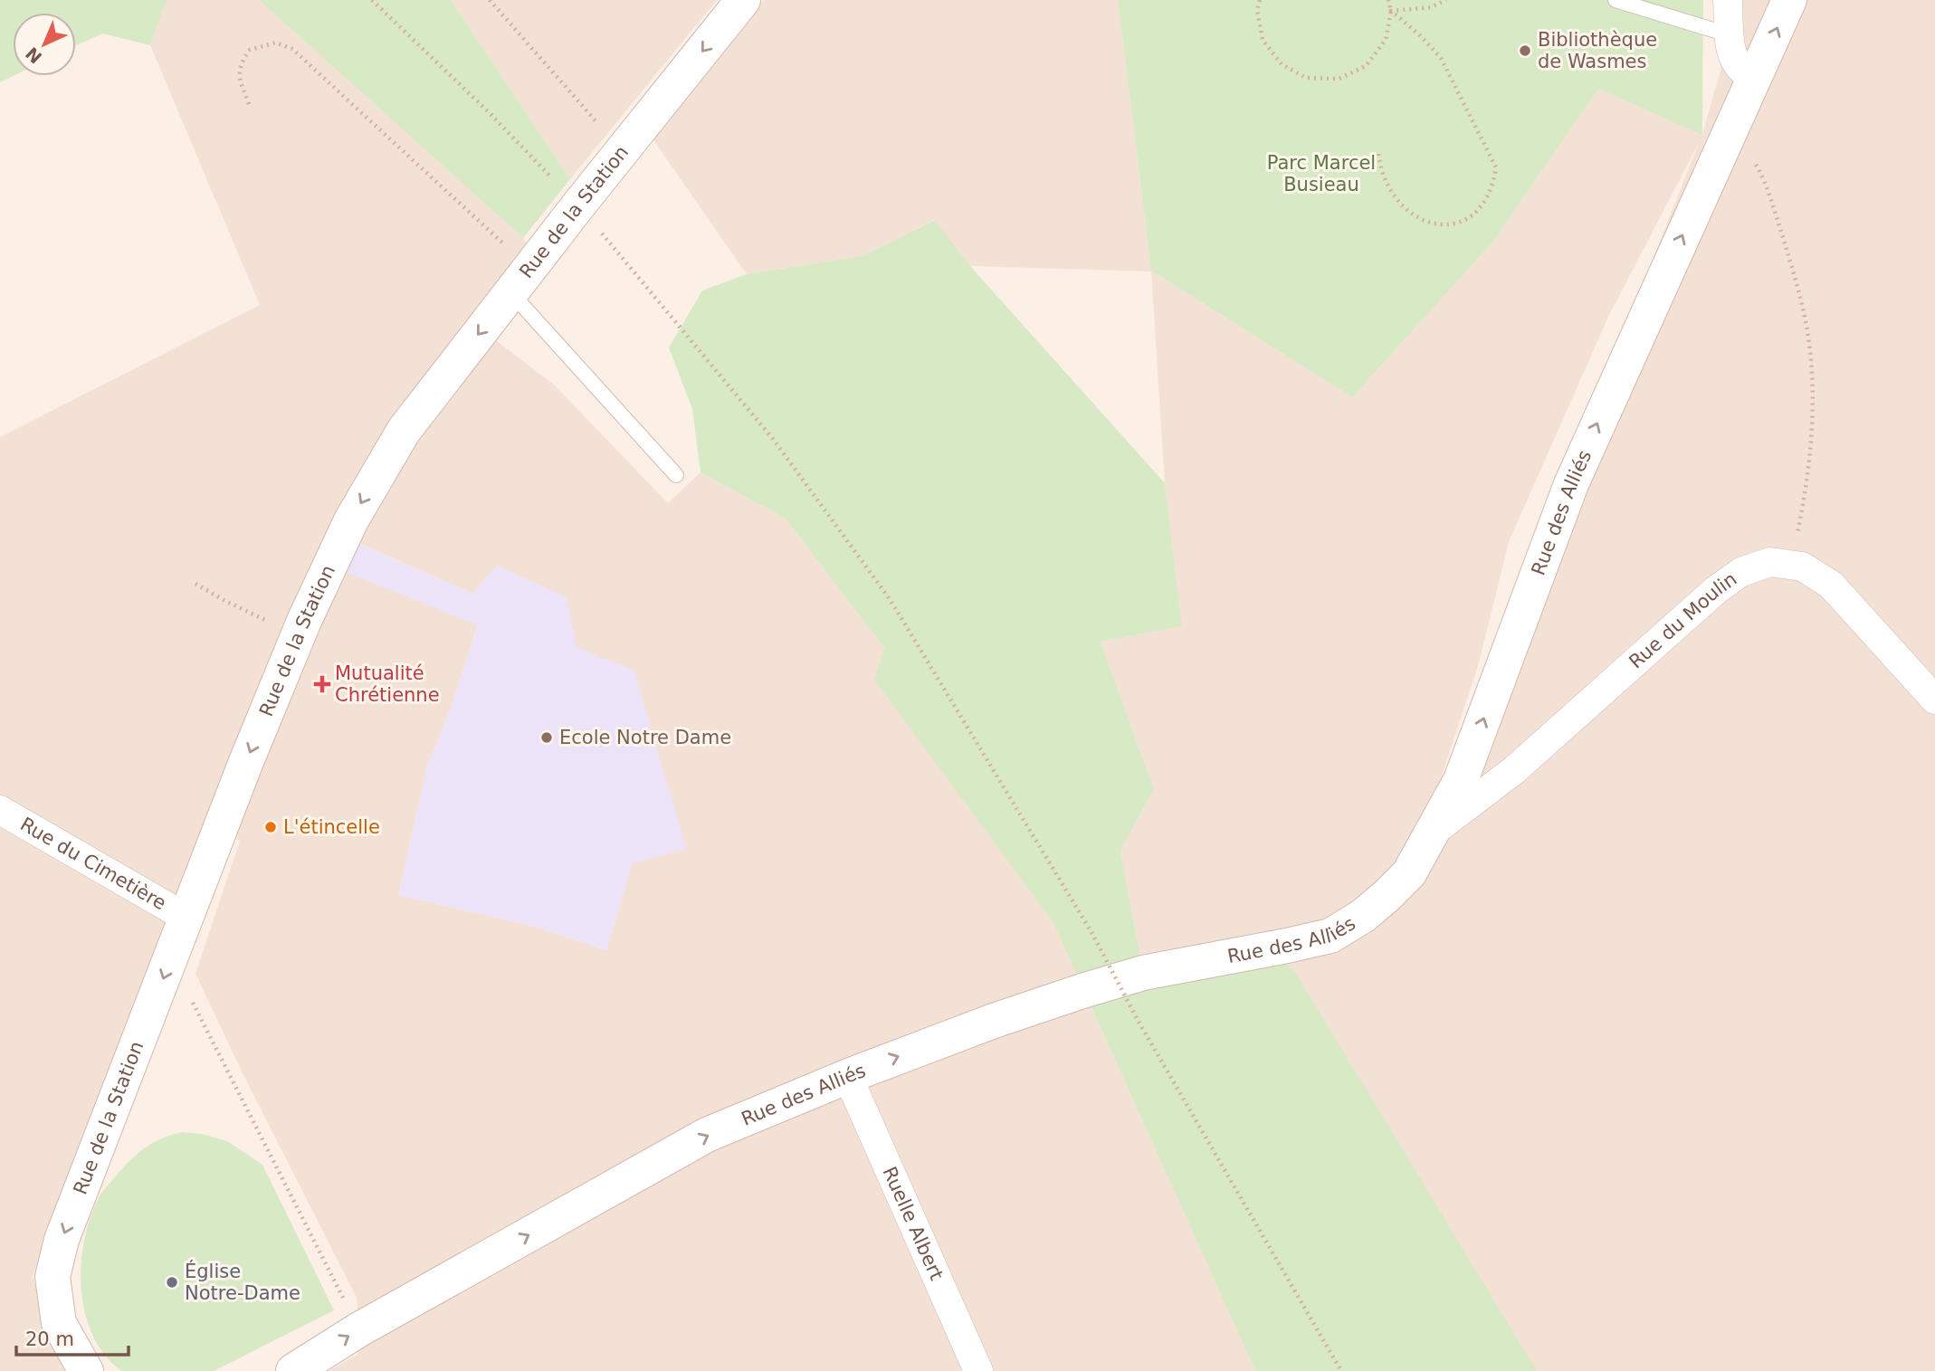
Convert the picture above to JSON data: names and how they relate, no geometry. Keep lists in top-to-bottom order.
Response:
{
  "streets": {
    "street": [
      "Rue de la Station",
      "Rue des Alliés",
      "Rue du Moulin",
      "Rue du Cimetière",
      "Ruelle Albert"
    ]
  },
  "crossings": [
    ["Rue de la Station", "Rue du Cimetière"],
    ["Rue des Alliés", "Rue du Moulin"],
    ["Rue des Alliés", "Ruelle Albert"]
  ],
  "one_way": ["Rue de la Station", "Rue des Alliés"],
  "parks": ["Parc Marcel Busieau"],
  "places": {
    "other": [
      "Bibliothèque de Wasmes",
      "Ecole Notre Dame",
      "L'étincelle",
      "Église Notre-Dame"
    ],
    "health": ["Mutualité Chrétienne"]
  },
  "scale_bar": "20 m",
  "north": "bottom left"
}
